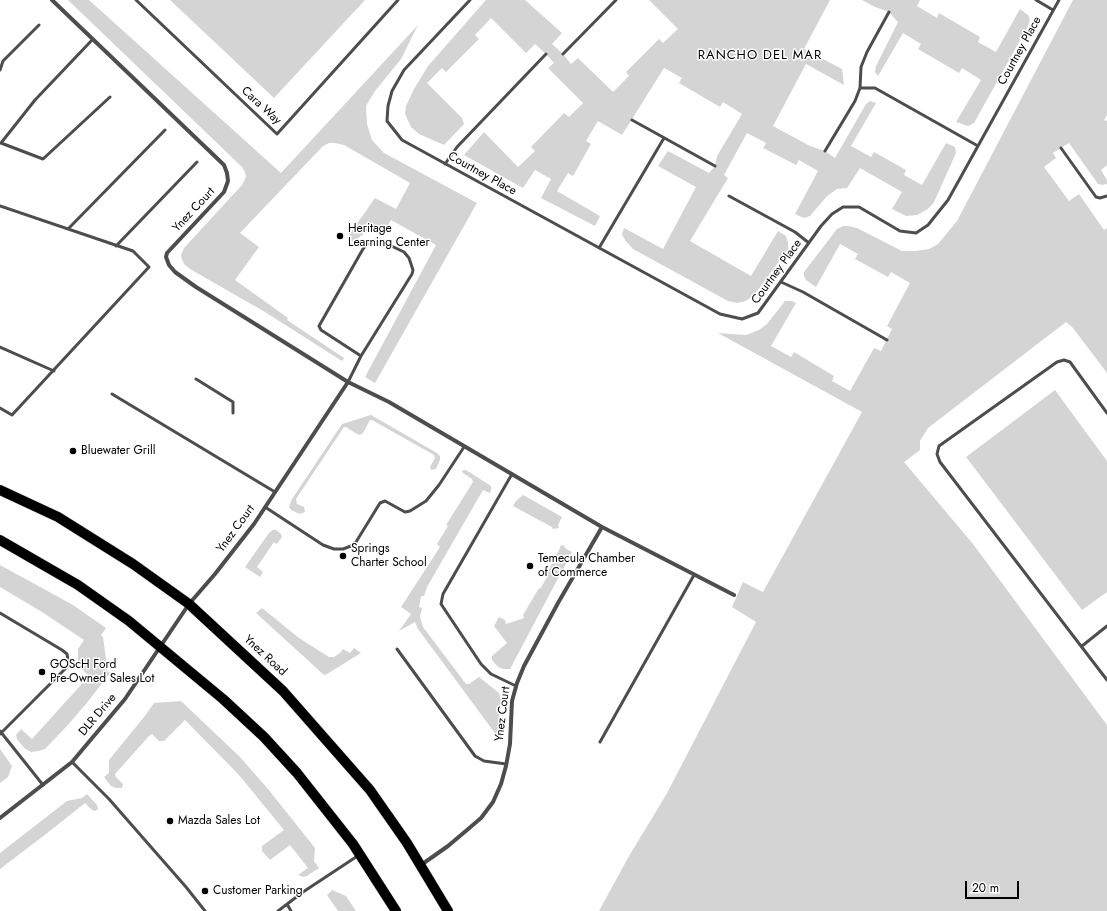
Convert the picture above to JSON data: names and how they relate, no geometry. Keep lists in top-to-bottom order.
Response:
{
  "streets": {
    "main road": ["Ynez Road"],
    "street": ["Ynez Court", "DLR Drive"],
    "lane": ["Courtney Place", "Cara Way"]
  },
  "crossings": [
    ["Ynez Court", "Ynez Road"],
    ["Ynez Court", "DLR Drive"],
    ["Ynez Road", "DLR Drive"]
  ],
  "districts": ["RANCHO DEL MAR"],
  "places": [
    "Heritage Learning Center",
    "Bluewater Grill",
    "Springs Charter School",
    "Temecula Chamber of Commerce",
    "GOScH Ford Pre-Owned Sales Lot",
    "Mazda Sales Lot",
    "Customer Parking"
  ],
  "scale_bar": "20 m"
}
